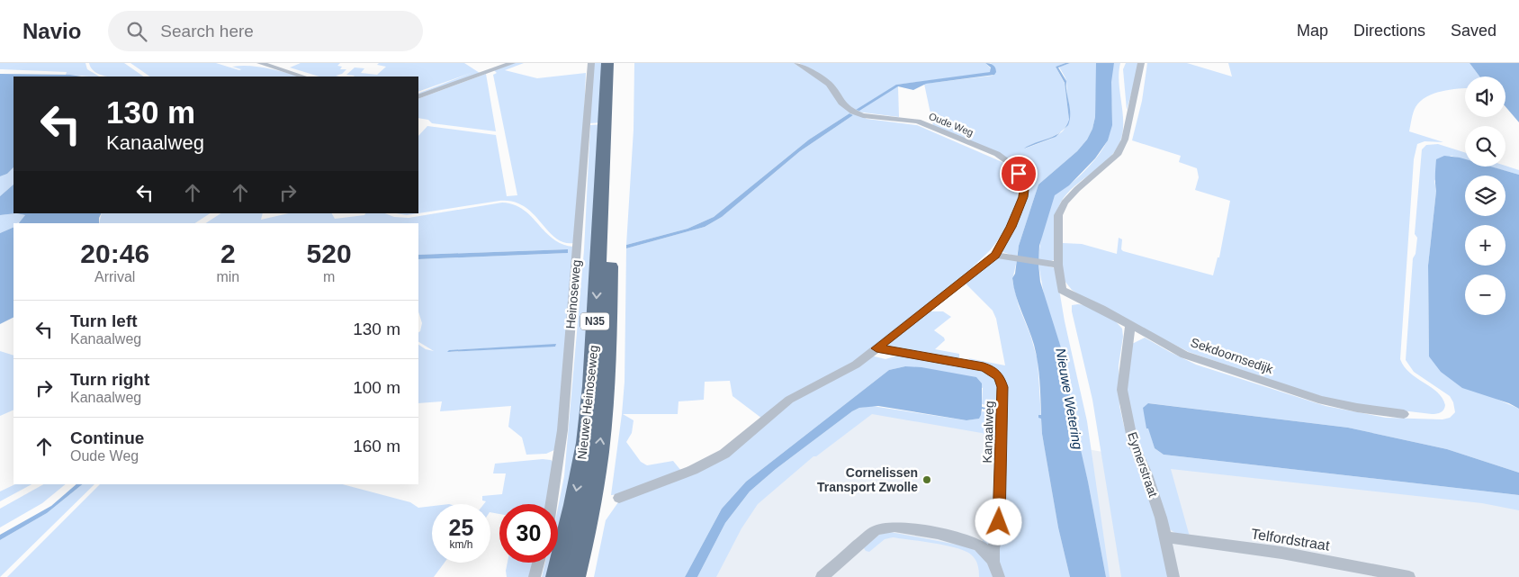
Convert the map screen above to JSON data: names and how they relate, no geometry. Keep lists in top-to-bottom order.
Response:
{
  "streets": {
    "highway": ["N35", "Nieuwe Heinoseweg"],
    "street": [
      "Oude Weg",
      "Heinoseweg",
      "Sekdoornsedijk",
      "Kanaalweg",
      "Eymerstraat",
      "Telfordstraat"
    ]
  },
  "crossings": [
    ["Sekdoornsedijk", "Eymerstraat"],
    ["Eymerstraat", "Telfordstraat"]
  ],
  "water": ["Nieuwe Wetering"],
  "places": ["Cornelissen Transport Zwolle"],
  "page": {
    "header": "Navio",
    "search": "Search here",
    "nav": ["Map", "Directions", "Saved"],
    "map_buttons": ["+", "−"],
    "turn": ["130 m", "Kanaalweg"],
    "eta": [
      "20:46",
      "Arrival",
      "2",
      "min",
      "520",
      "m"
    ],
    "list": [
      {
        "name": "Turn left",
        "note": "Kanaalweg",
        "value": "130 m"
      },
      {
        "name": "Turn right",
        "note": "Kanaalweg",
        "value": "100 m"
      },
      {
        "name": "Continue",
        "note": "Oude Weg",
        "value": "160 m"
      }
    ],
    "speed": "25 km/h",
    "limit": "30"
  }
}
